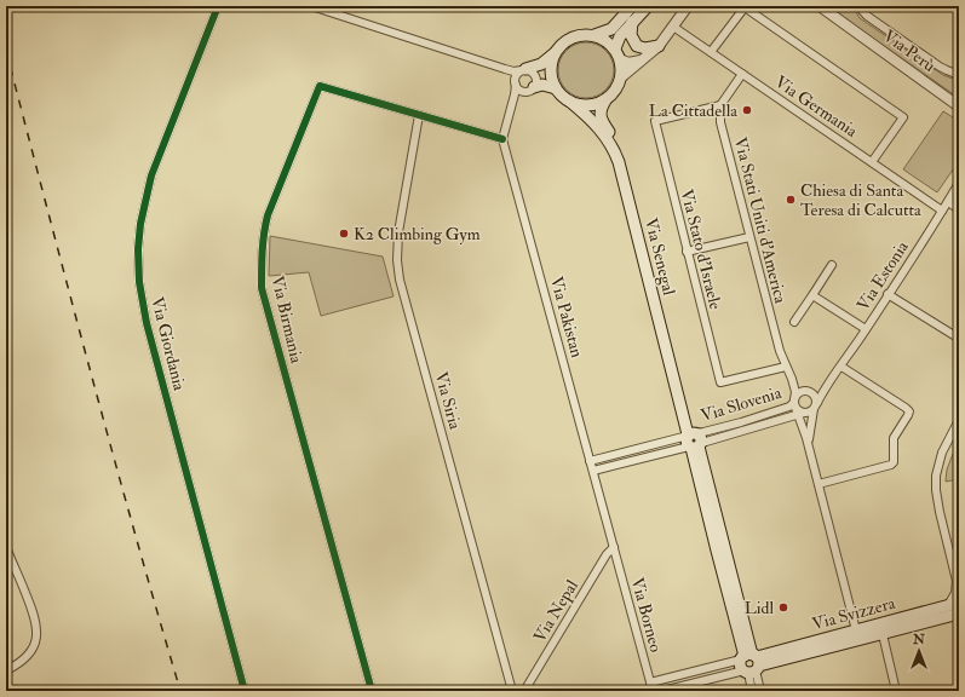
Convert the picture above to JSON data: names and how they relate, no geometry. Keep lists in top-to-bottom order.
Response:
{
  "streets": {
    "main road": ["Via Senegal", "Via Svizzera"],
    "street": [
      "Via Perù",
      "Via Germania",
      "Via Stati Uniti d'America",
      "Via Stato d'Israele",
      "Via Estonia",
      "Via Pakistan",
      "Via Birmania",
      "Via Giordania",
      "Via Siria",
      "Via Slovenia",
      "Via Nepal",
      "Via Borneo"
    ]
  },
  "crossings": [
    ["Via Germania", "Via Estonia"],
    ["Via Stati Uniti d'America", "Via Stato d'Israele"],
    ["Via Stati Uniti d'America", "Via Estonia"],
    ["Via Stati Uniti d'America", "Via Slovenia"],
    ["Via Stati Uniti d'America", "Via Svizzera"],
    ["Via Senegal", "Via Slovenia"],
    ["Via Senegal", "Via Svizzera"],
    ["Via Estonia", "Via Slovenia"],
    ["Via Pakistan", "Via Birmania"],
    ["Via Pakistan", "Via Slovenia"],
    ["Via Pakistan", "Via Nepal"],
    ["Via Pakistan", "Via Borneo"],
    ["Via Birmania", "Via Siria"],
    ["Via Nepal", "Via Borneo"],
    ["Via Svizzera", "Via Borneo"]
  ],
  "places": [
    "La Cittadella",
    "Chiesa di Santa Teresa di Calcutta",
    "K2 Climbing Gym",
    "Lidl"
  ],
  "north": "top"
}
